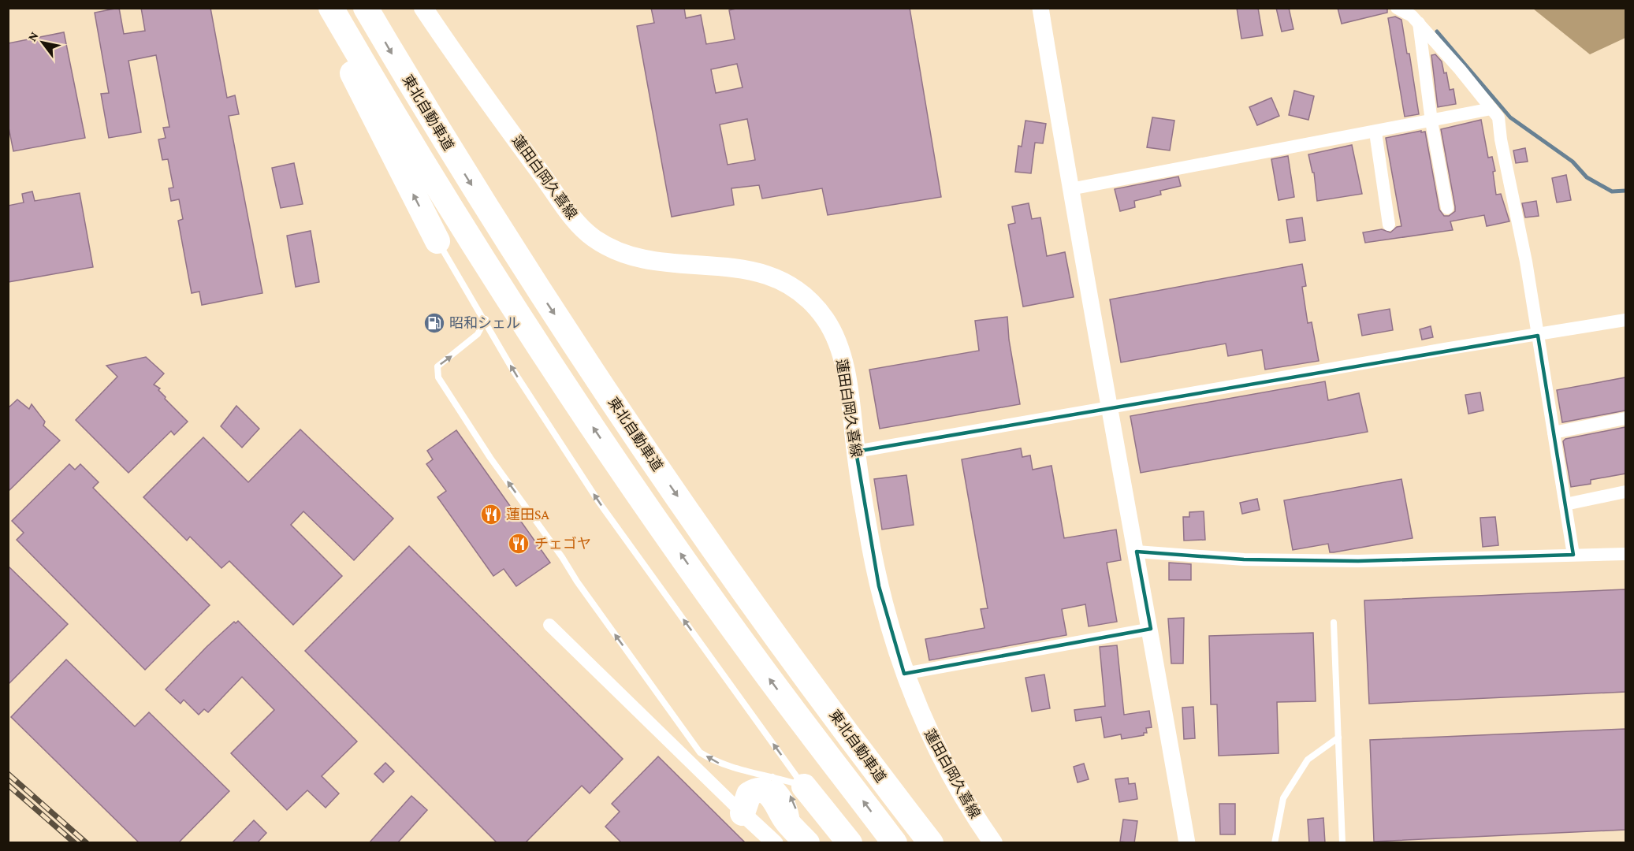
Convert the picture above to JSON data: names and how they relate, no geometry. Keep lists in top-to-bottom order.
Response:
{
  "streets": {
    "highway": ["東北自動車道"],
    "main road": ["蓮田白岡久喜線"]
  },
  "places": {
    "fuel station": ["昭和シェル"],
    "restaurant": ["蓮田SA", "チェゴヤ"]
  },
  "north": "top left"
}
